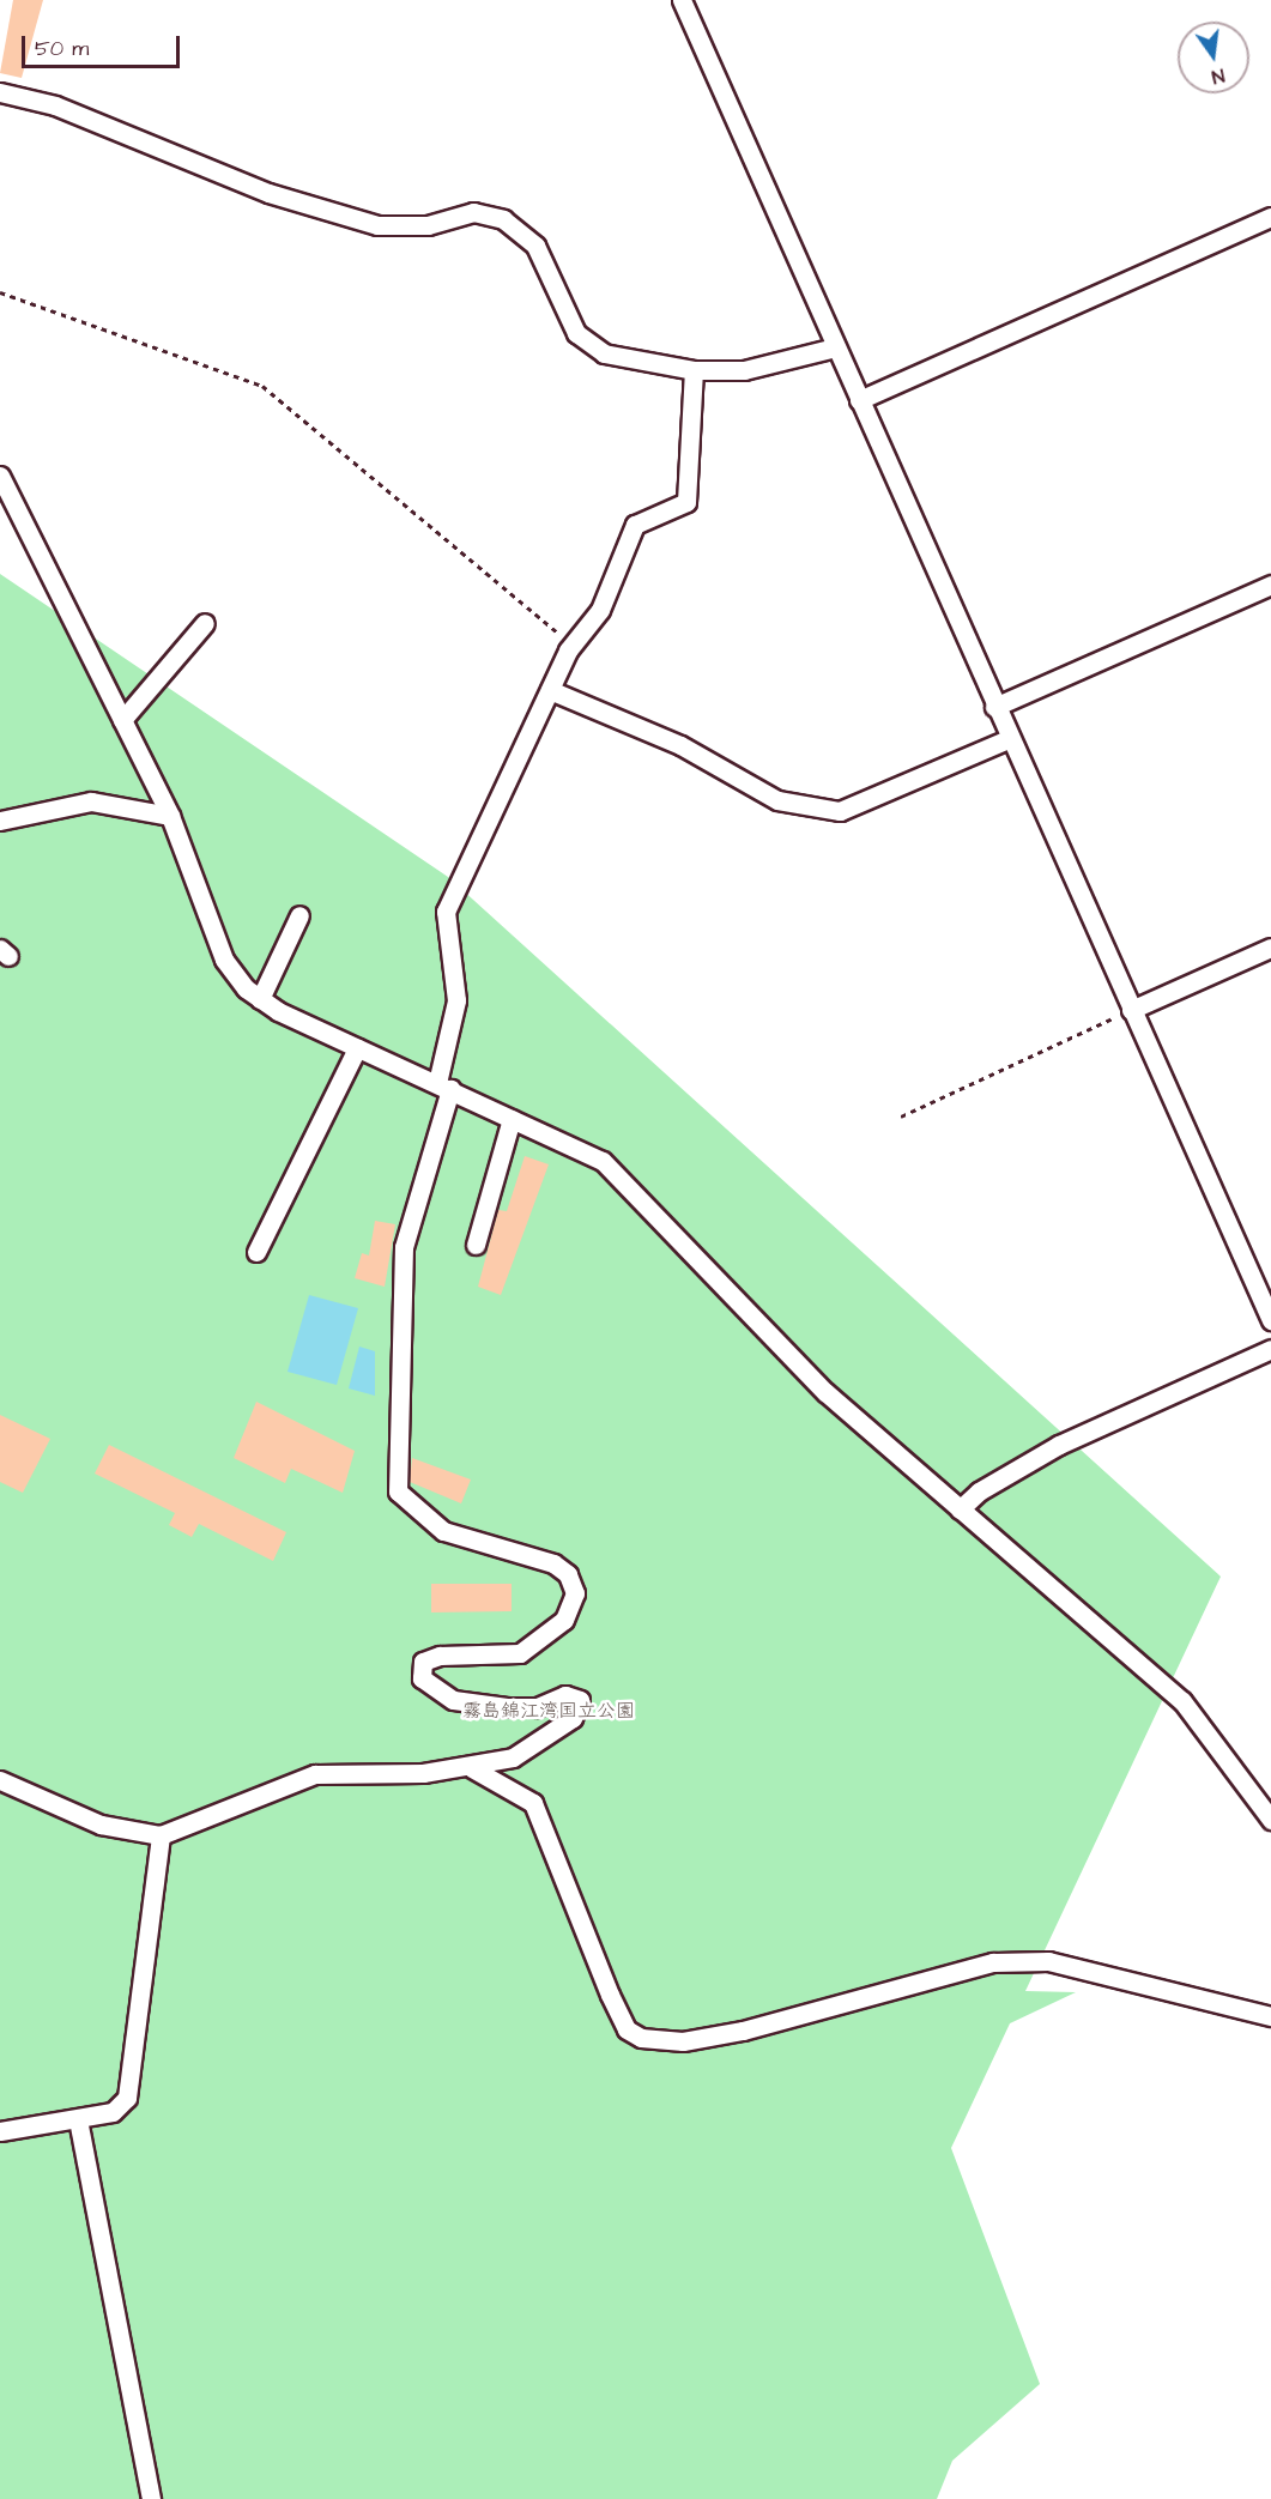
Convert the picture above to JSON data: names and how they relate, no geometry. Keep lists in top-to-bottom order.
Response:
{
  "parks": ["霧島錦江湾国立公園"],
  "scale_bar": "50 m",
  "north": "bottom"
}
